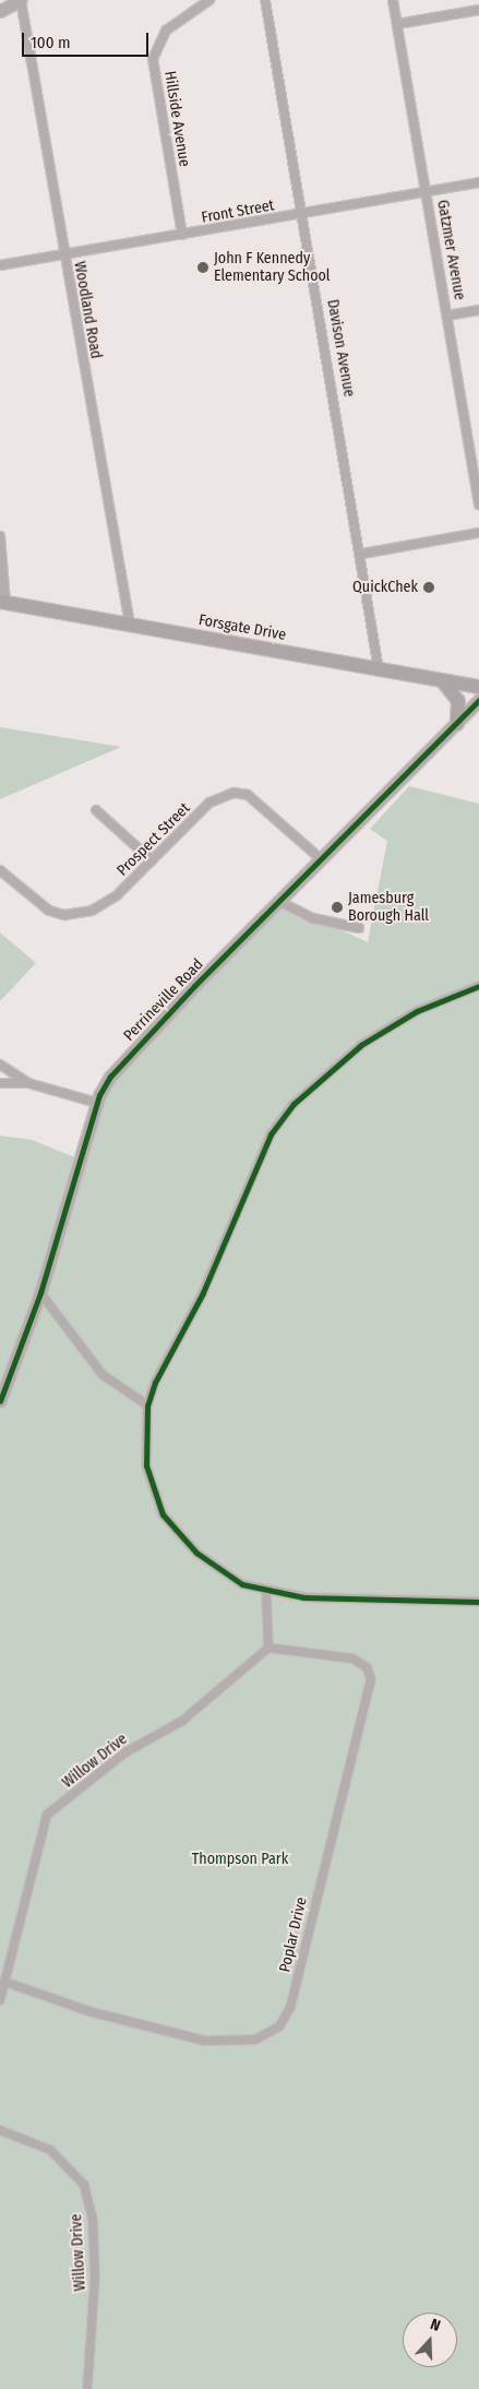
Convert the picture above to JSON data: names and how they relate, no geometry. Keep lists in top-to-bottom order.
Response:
{
  "streets": {
    "main road": ["Forsgate Drive"],
    "street": [
      "Hillside Avenue",
      "Front Street",
      "Gatzmer Avenue",
      "Woodland Road",
      "Davison Avenue",
      "Prospect Street",
      "Perrineville Road",
      "Willow Drive",
      "Poplar Drive"
    ]
  },
  "crossings": [
    ["Hillside Avenue", "Front Street"],
    ["Front Street", "Gatzmer Avenue"],
    ["Front Street", "Woodland Road"],
    ["Front Street", "Davison Avenue"],
    ["Woodland Road", "Forsgate Drive"],
    ["Davison Avenue", "Forsgate Drive"],
    ["Prospect Street", "Perrineville Road"],
    ["Willow Drive", "Poplar Drive"]
  ],
  "parks": ["Thompson Park"],
  "places": ["John F Kennedy Elementary School", "QuickChek", "Jamesburg Borough Hall"],
  "scale_bar": "100 m",
  "north": "top"
}
